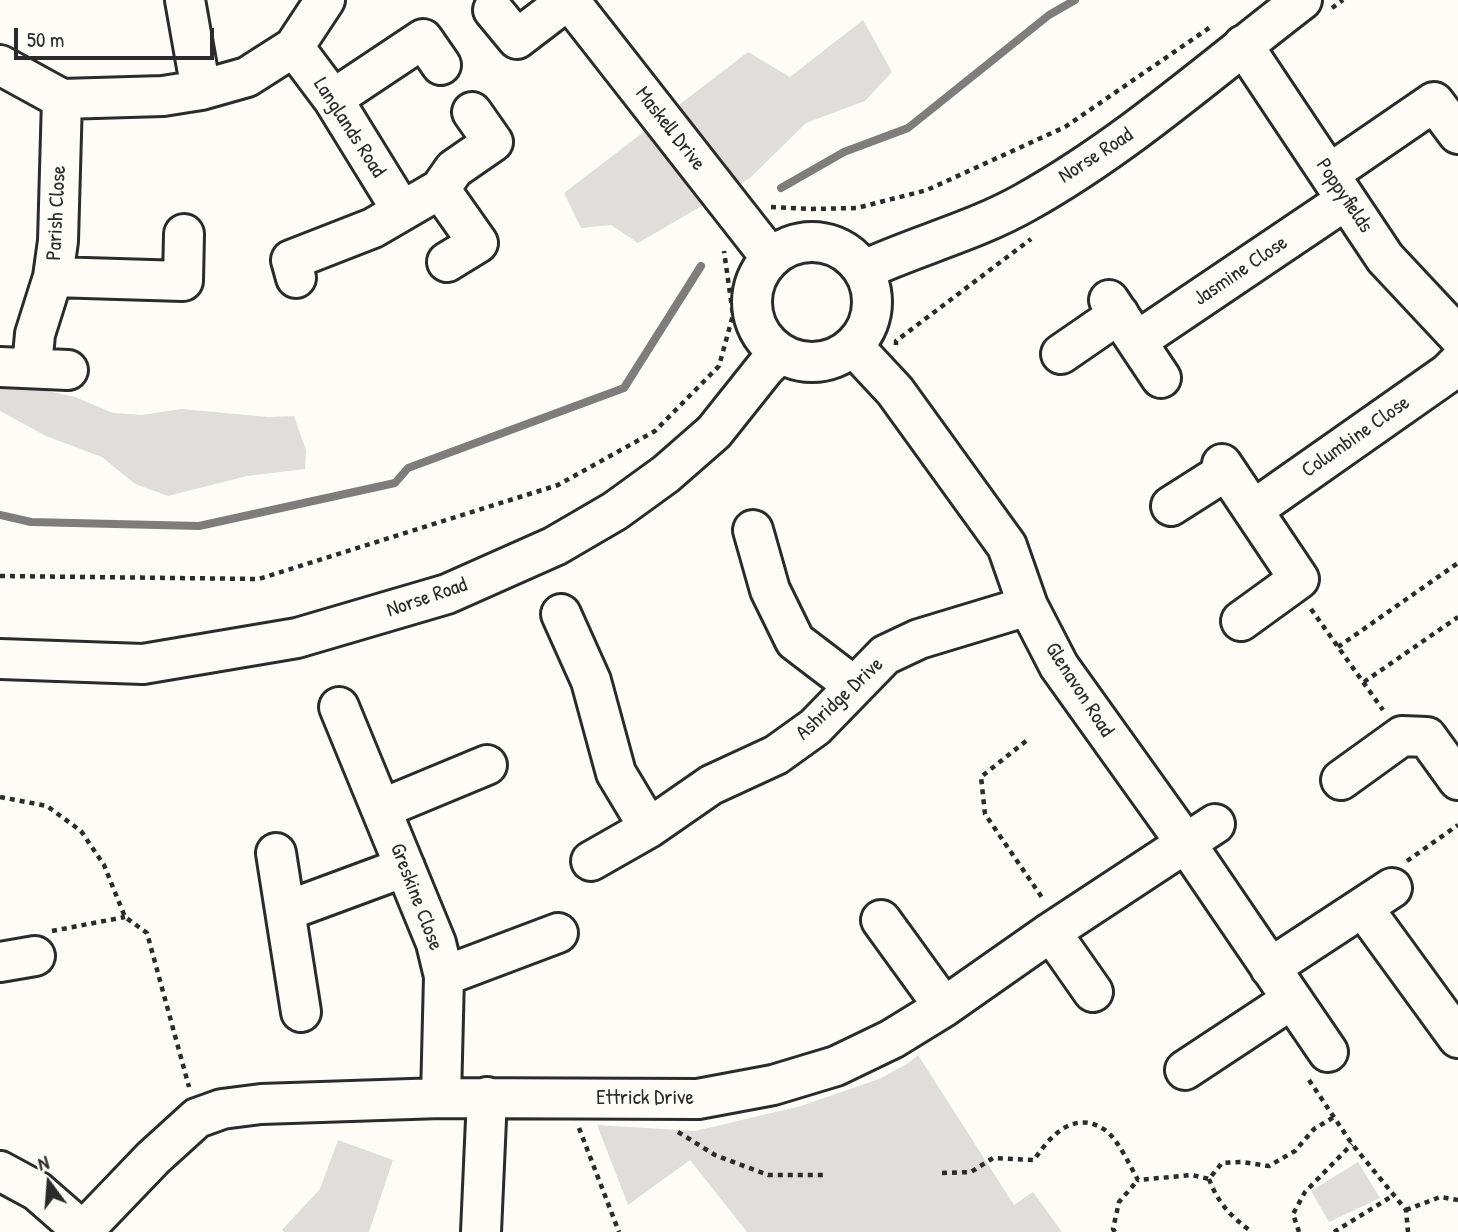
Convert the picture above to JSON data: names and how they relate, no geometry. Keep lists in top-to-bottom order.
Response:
{
  "streets": {
    "street": [
      "Langlands Road",
      "Maskell Drive",
      "Norse Road",
      "Poppyfields",
      "Parish Close",
      "Jasmine Close",
      "Columbine Close",
      "Glenavon Road",
      "Ashridge Drive",
      "Greskine Close",
      "Ettrick Drive"
    ]
  },
  "crossings": [
    ["Maskell Drive", "Norse Road"],
    ["Maskell Drive", "Glenavon Road"],
    ["Norse Road", "Poppyfields"],
    ["Norse Road", "Glenavon Road"],
    ["Poppyfields", "Jasmine Close"],
    ["Glenavon Road", "Ashridge Drive"],
    ["Glenavon Road", "Ettrick Drive"],
    ["Greskine Close", "Ettrick Drive"]
  ],
  "scale_bar": "50 m",
  "north": "top"
}
